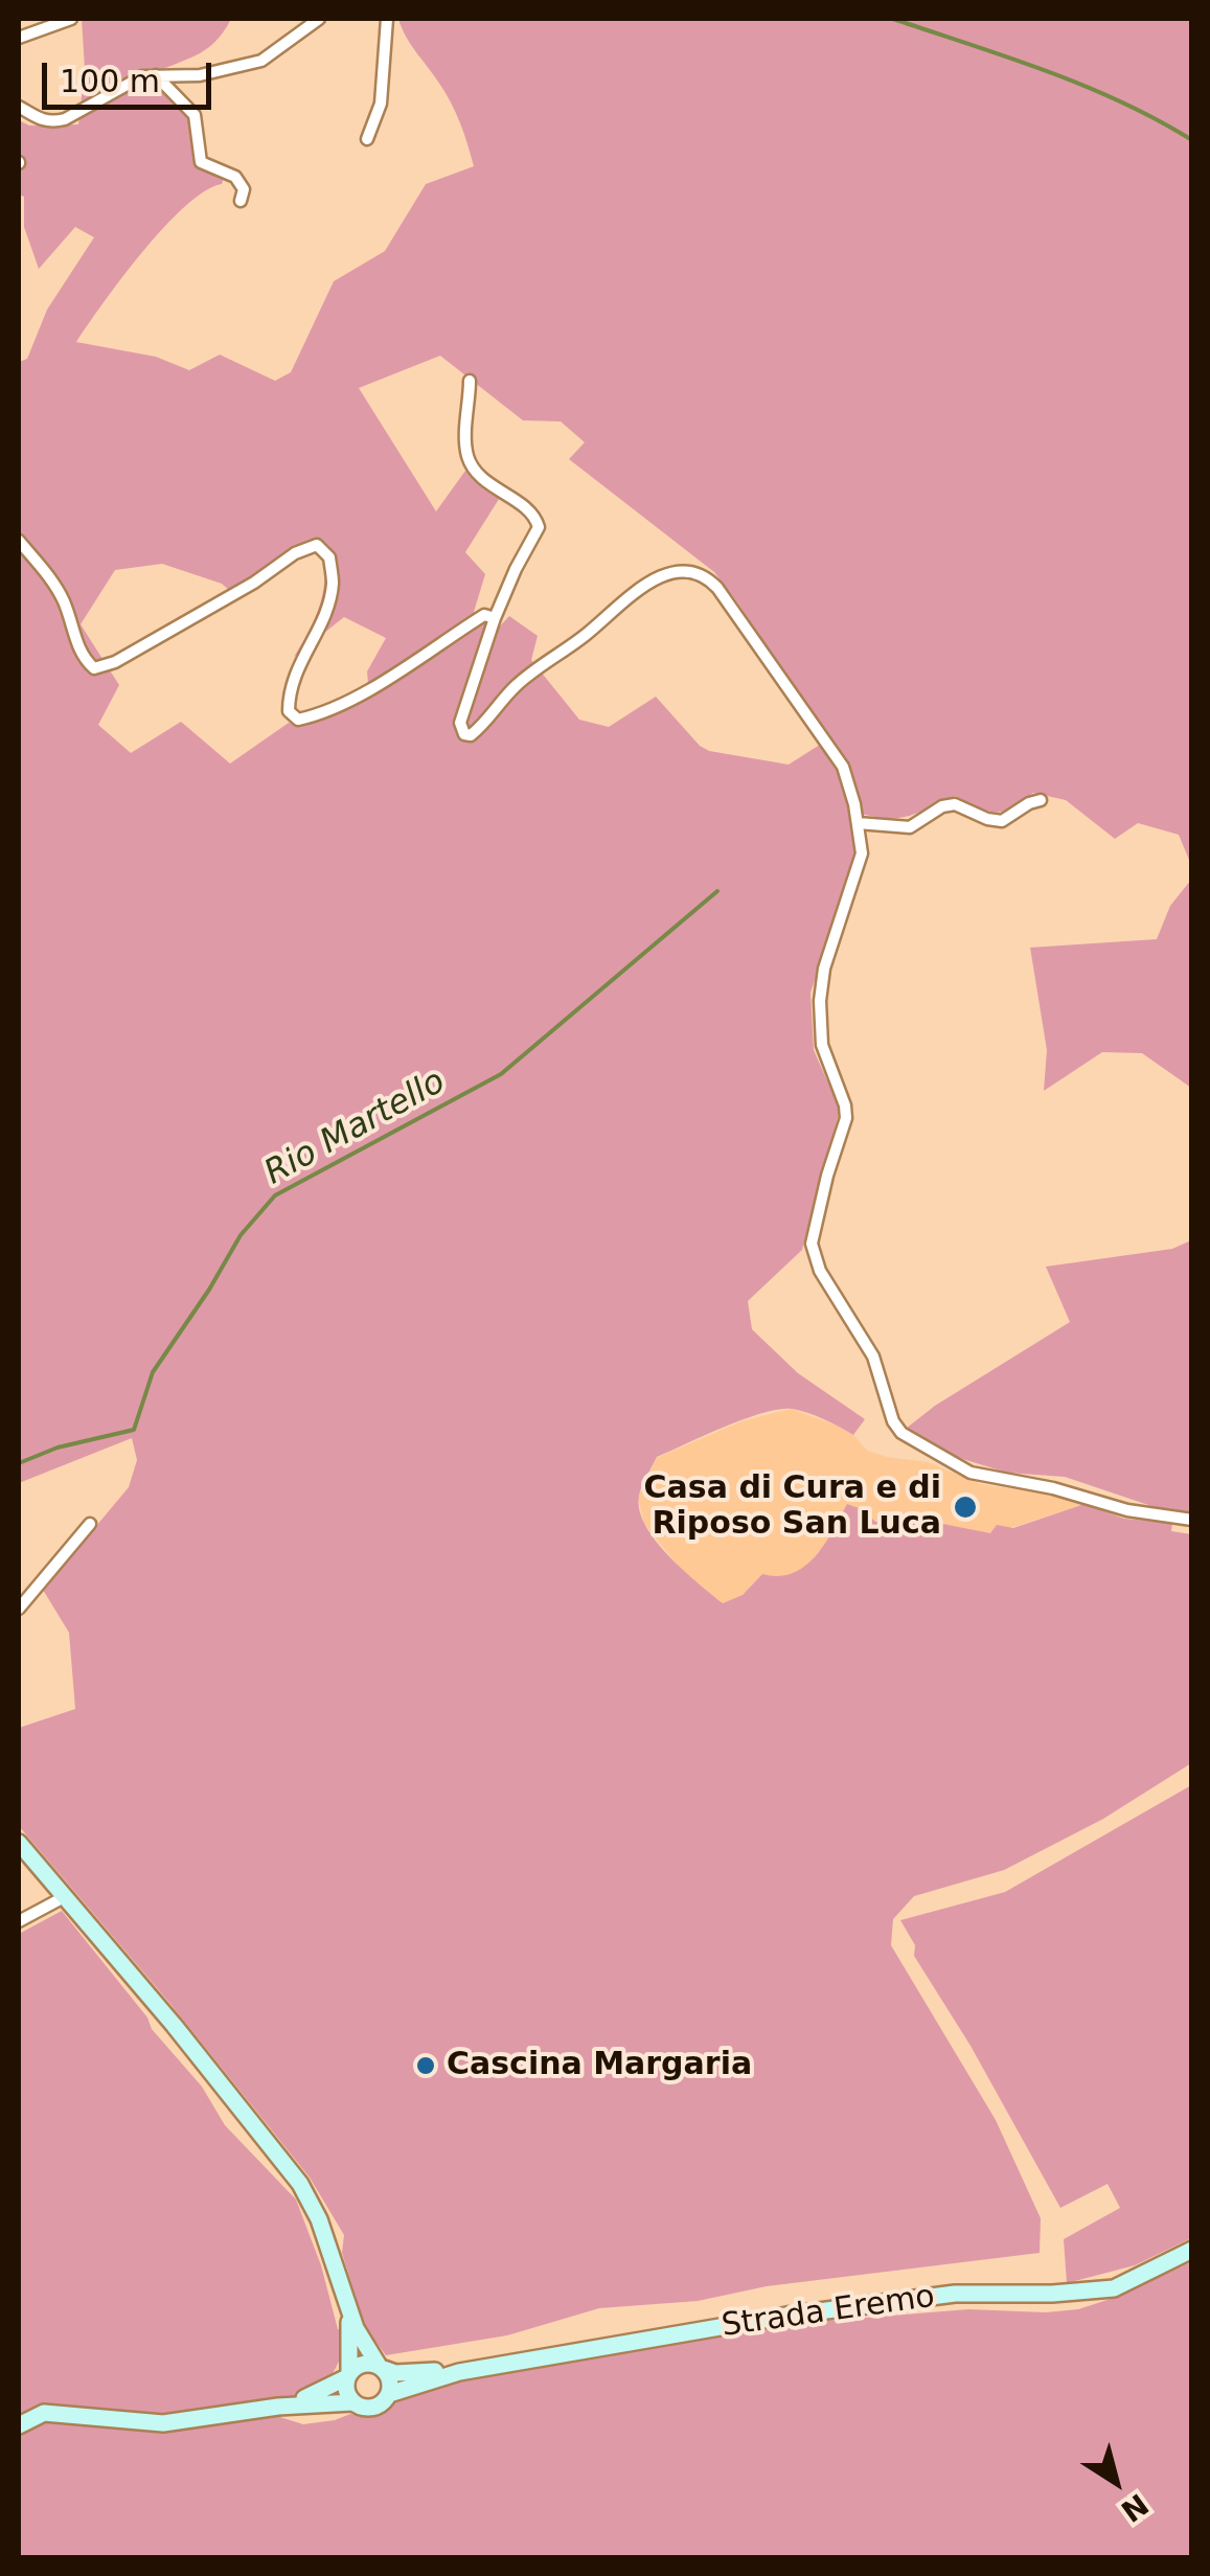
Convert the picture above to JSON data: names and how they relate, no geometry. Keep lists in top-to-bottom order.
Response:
{
  "streets": {
    "main road": ["Strada Eremo"]
  },
  "water": ["Rio Martello"],
  "places": ["Casa di Cura e di Riposo San Luca", "Cascina Margaria"],
  "scale_bar": "100 m",
  "north": "bottom right"
}
